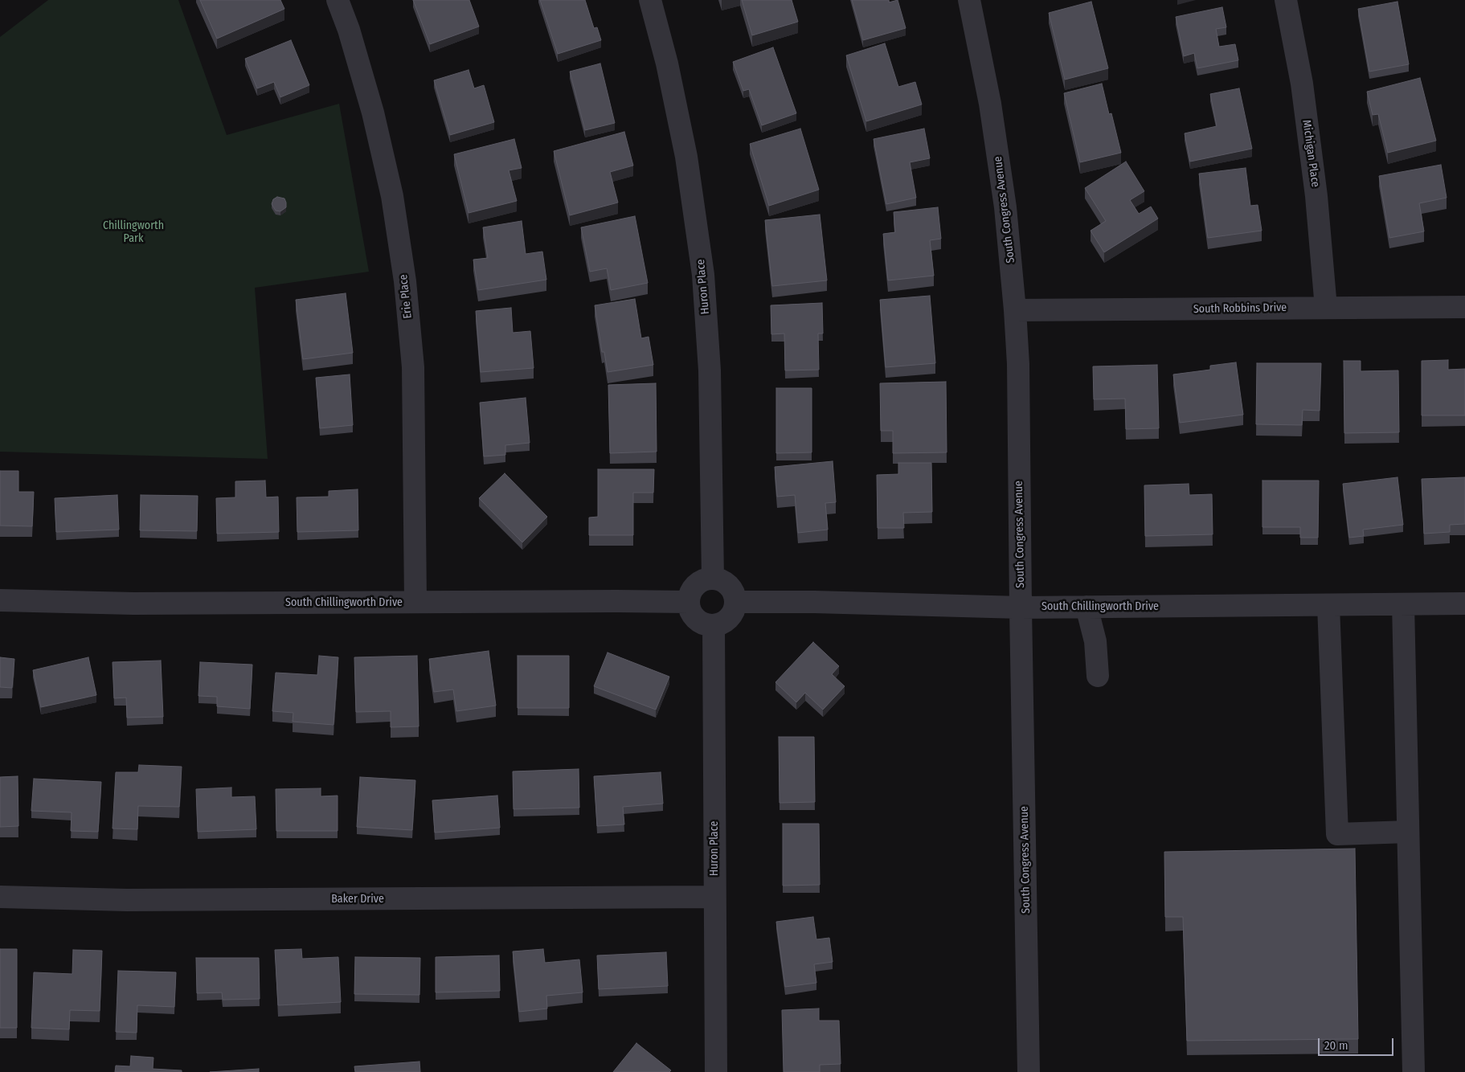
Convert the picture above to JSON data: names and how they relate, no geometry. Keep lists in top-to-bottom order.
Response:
{
  "streets": {
    "street": [
      "Michigan Place",
      "South Congress Avenue",
      "Huron Place",
      "Erie Place",
      "South Robbins Drive",
      "South Chillingworth Drive",
      "Baker Drive"
    ]
  },
  "crossings": [
    ["Michigan Place", "South Robbins Drive"],
    ["South Congress Avenue", "South Robbins Drive"],
    ["South Congress Avenue", "South Chillingworth Drive"],
    ["Huron Place", "South Chillingworth Drive"],
    ["Huron Place", "Baker Drive"],
    ["Erie Place", "South Chillingworth Drive"]
  ],
  "parks": ["Chillingworth Park"],
  "scale_bar": "20 m"
}
